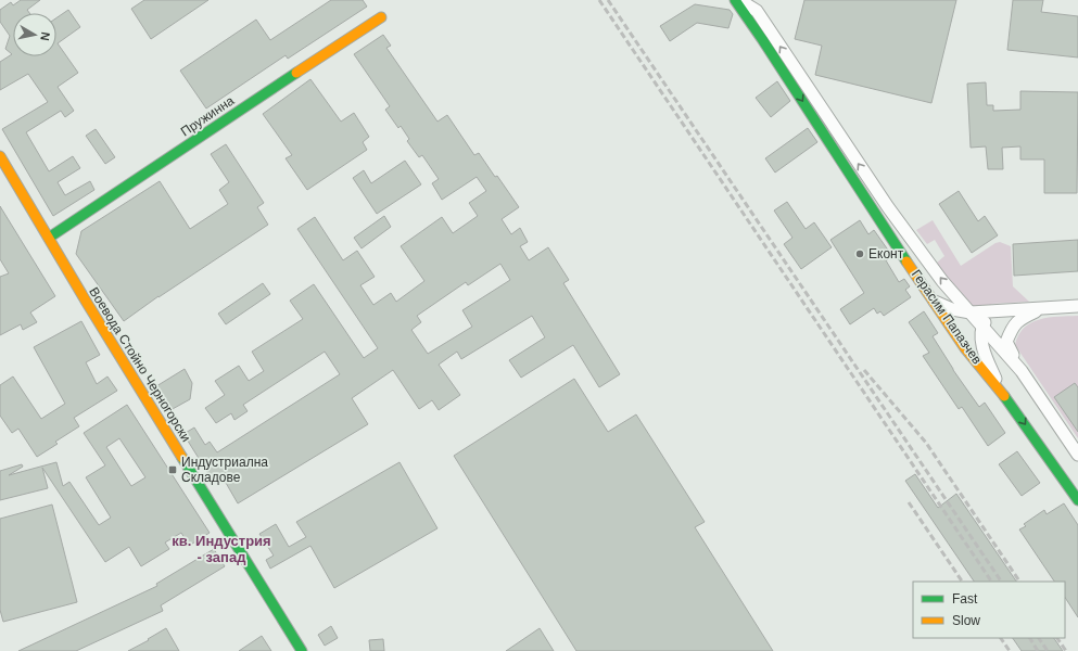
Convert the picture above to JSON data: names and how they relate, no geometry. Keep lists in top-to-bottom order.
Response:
{
  "streets": {
    "street": ["Пружинна", "Герасим Папазчев", "Воевода Стойно Черногорски"]
  },
  "crossings": [
    ["Пружинна", "Воевода Стойно Черногорски"]
  ],
  "districts": ["кв. Индустрия - запад"],
  "places": {
    "other": ["Еконт"],
    "transit": ["Индустриална Складове"]
  },
  "legend": ["Fast", "Slow"],
  "north": "right"
}
